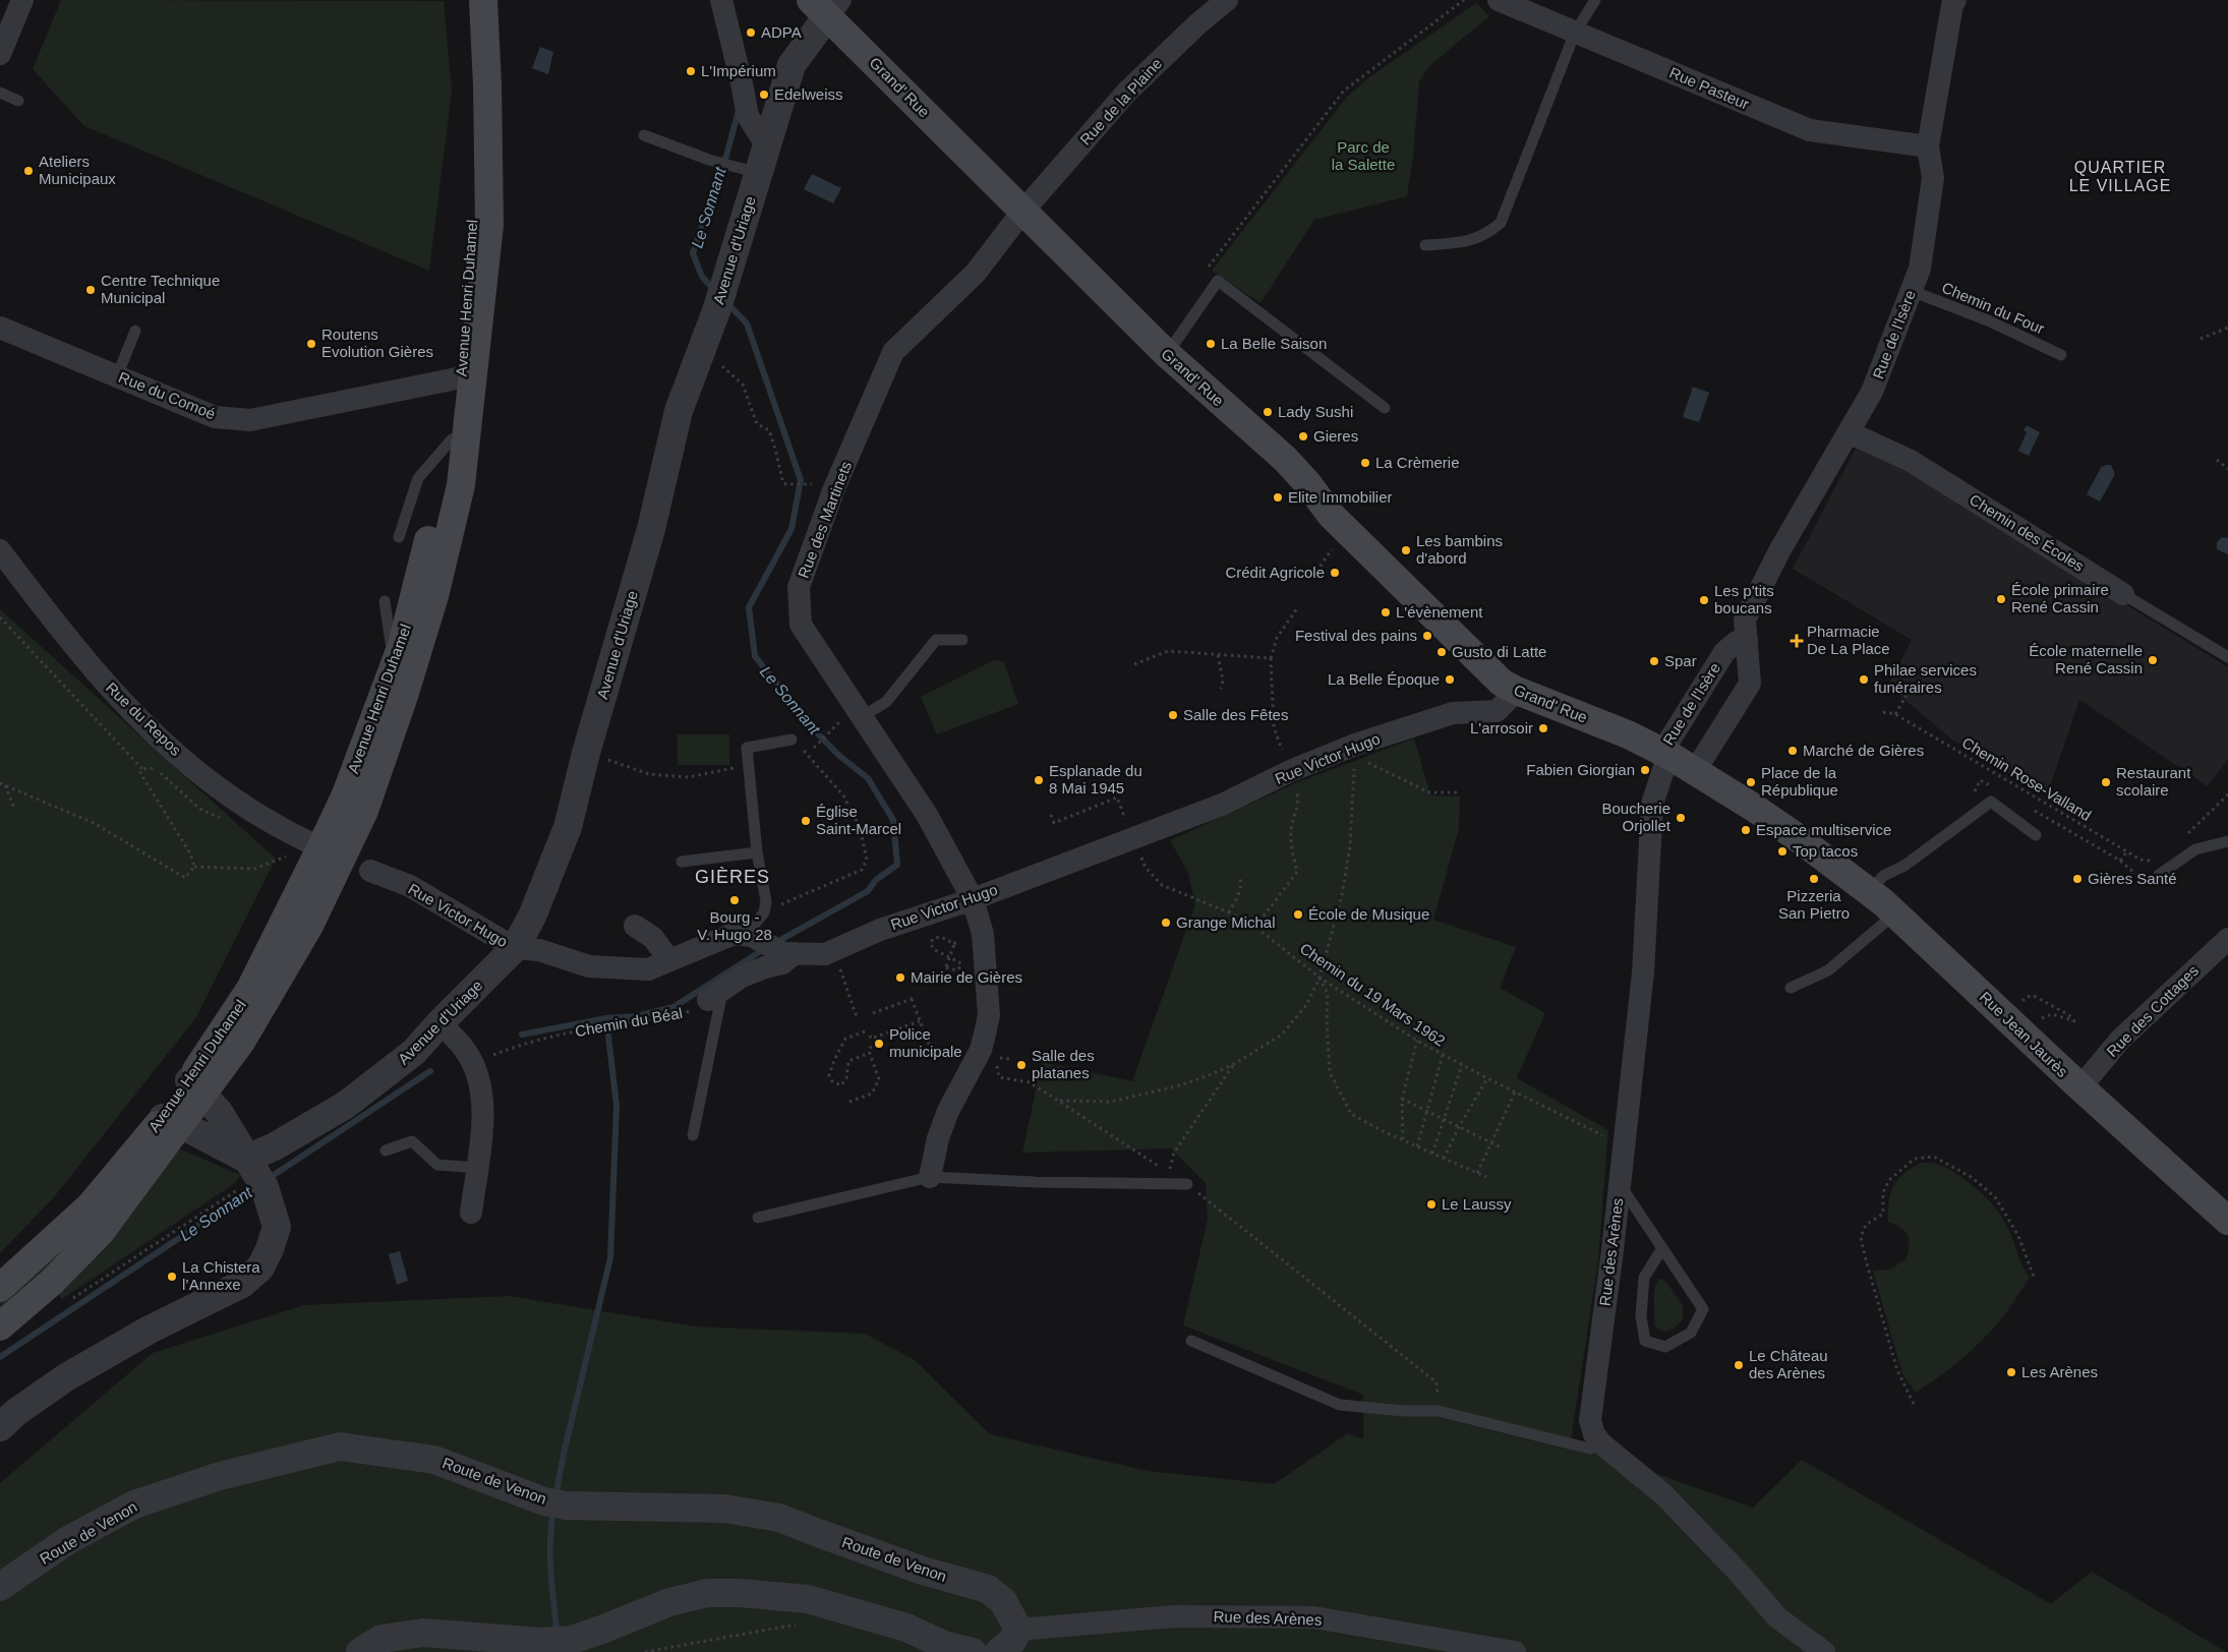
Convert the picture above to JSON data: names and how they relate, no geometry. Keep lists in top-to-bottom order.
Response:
{
  "streets": {
    "main road": ["Grand' Rue", "Avenue Henri Duhamel", "Rue Jean Jaurès"],
    "street": [
      "Rue Pasteur",
      "Rue de la Plaine",
      "Avenue d'Uriage",
      "Rue de l'Isère",
      "Rue du Comoé",
      "Rue des Martinets",
      "Chemin des Écoles",
      "Rue du Repos",
      "Rue Victor Hugo",
      "Rue des Cottages",
      "Rue des Arènes",
      "Route de Venon"
    ],
    "lane": ["Chemin du Four"],
    "path": ["Chemin Rose-Valland", "Chemin du 19 Mars 1962", "Chemin du Béal"]
  },
  "crossings": [
    ["Grand' Rue", "Rue de la Plaine"],
    ["Grand' Rue", "Avenue d'Uriage"],
    ["Grand' Rue", "Rue de l'Isère"],
    ["Grand' Rue", "Rue des Martinets"],
    ["Grand' Rue", "Rue Victor Hugo"],
    ["Grand' Rue", "Rue Jean Jaurès"],
    ["Grand' Rue", "Rue des Arènes"],
    ["Rue Pasteur", "Rue de l'Isère"],
    ["Rue de la Plaine", "Rue des Martinets"],
    ["Avenue d'Uriage", "Rue Victor Hugo"],
    ["Avenue Henri Duhamel", "Rue du Comoé"],
    ["Avenue Henri Duhamel", "Rue du Repos"],
    ["Chemin du Four", "Rue de l'Isère"],
    ["Rue de l'Isère", "Chemin des Écoles"],
    ["Rue de l'Isère", "Rue Jean Jaurès"],
    ["Rue de l'Isère", "Rue des Arènes"],
    ["Rue des Martinets", "Rue Victor Hugo"],
    ["Rue Victor Hugo", "Chemin du 19 Mars 1962"],
    ["Chemin du 19 Mars 1962", "Rue des Arènes"],
    ["Rue des Cottages", "Rue Jean Jaurès"],
    ["Rue des Arènes", "Route de Venon"]
  ],
  "districts": ["QUARTIER LE VILLAGE", "GIÈRES"],
  "water": ["Le Sonnant"],
  "parks": ["Parc de la Salette"],
  "places": {
    "other": [
      "ADPA",
      "L'Impérium",
      "Edelweiss",
      "Ateliers Municipaux",
      "Centre Technique Municipal",
      "Routens Evolution Gières",
      "La Belle Saison",
      "Lady Sushi",
      "Gieres",
      "La Crèmerie",
      "Elite Immobilier",
      "Les bambins d'abord",
      "Crédit Agricole",
      "École primaire René Cassin",
      "Les p'tits boucans",
      "L'évènement",
      "Festival des pains",
      "Gusto di Latte",
      "École maternelle René Cassin",
      "Spar",
      "La Belle Époque",
      "Philae services funéraires",
      "Salle des Fêtes",
      "L'arrosoir",
      "Marché de Gières",
      "Fabien Giorgian",
      "Esplanade du 8 Mai 1945",
      "Place de la République",
      "Restaurant scolaire",
      "Boucherie Orjollet",
      "Église Saint-Marcel",
      "Espace multiservice",
      "Top tacos",
      "Pizzeria San Pietro",
      "Gières Santé",
      "Bourg - V. Hugo 28",
      "École de Musique",
      "Grange Michal",
      "Mairie de Gières",
      "Police municipale",
      "Salle des platanes",
      "Le Laussy",
      "La Chistera l’Annexe",
      "Le Château des Arènes",
      "Les Arènes"
    ],
    "health": ["Pharmacie De La Place"]
  }
}
